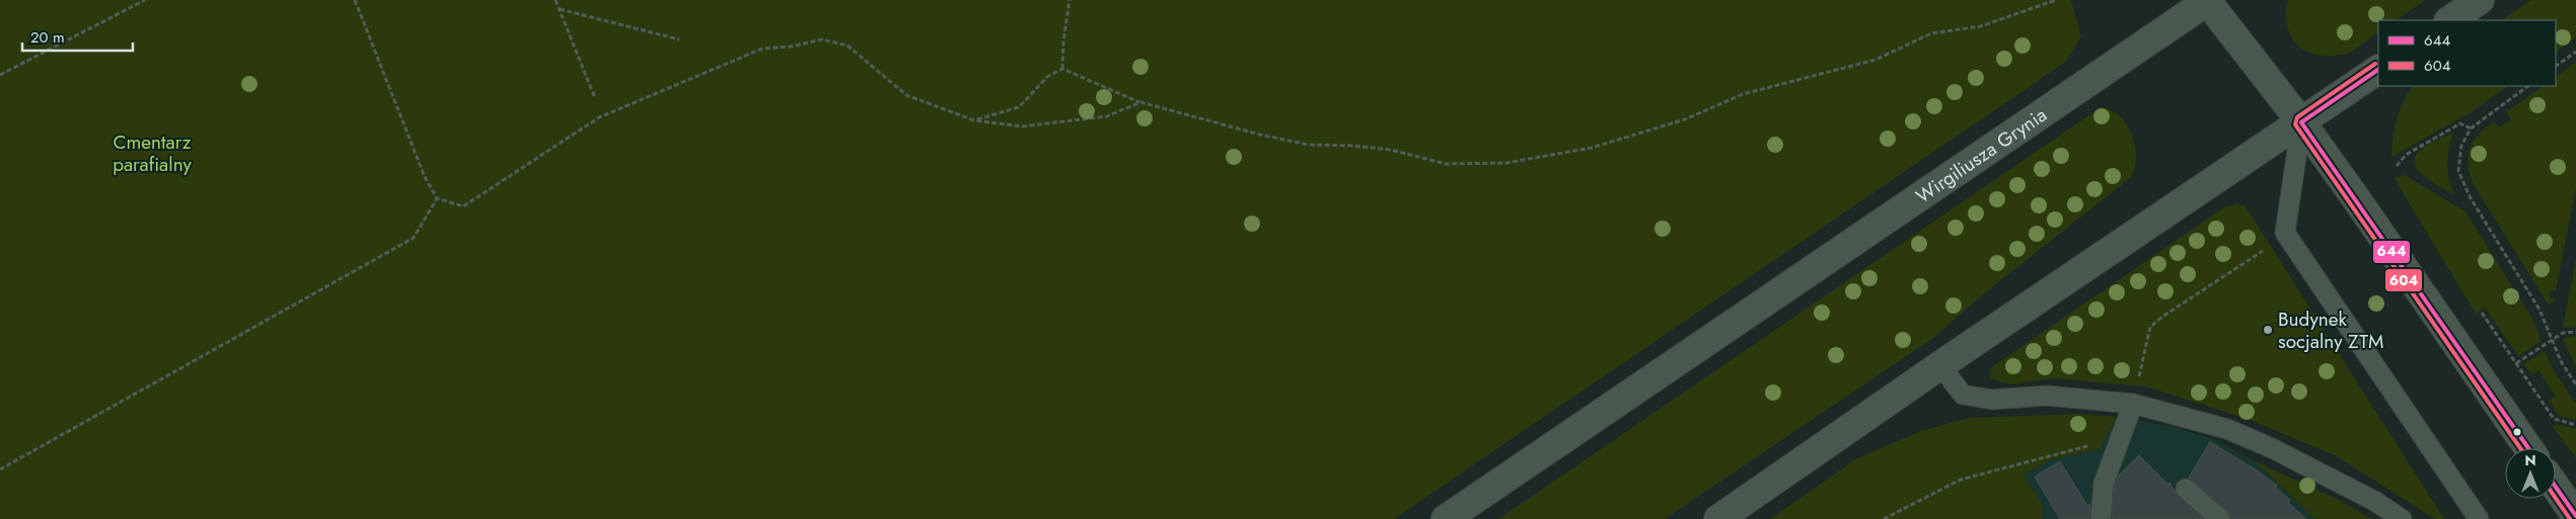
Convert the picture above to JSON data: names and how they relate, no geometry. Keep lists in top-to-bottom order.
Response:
{
  "streets": {
    "street": ["Wirgiliusza Grynia"]
  },
  "parks": ["Cmentarz parafialny"],
  "places": ["Budynek socjalny ZTM"],
  "lines": ["transit line 604", "transit line 644"],
  "legend": ["644", "604"],
  "scale_bar": "20 m",
  "north": "top"
}
